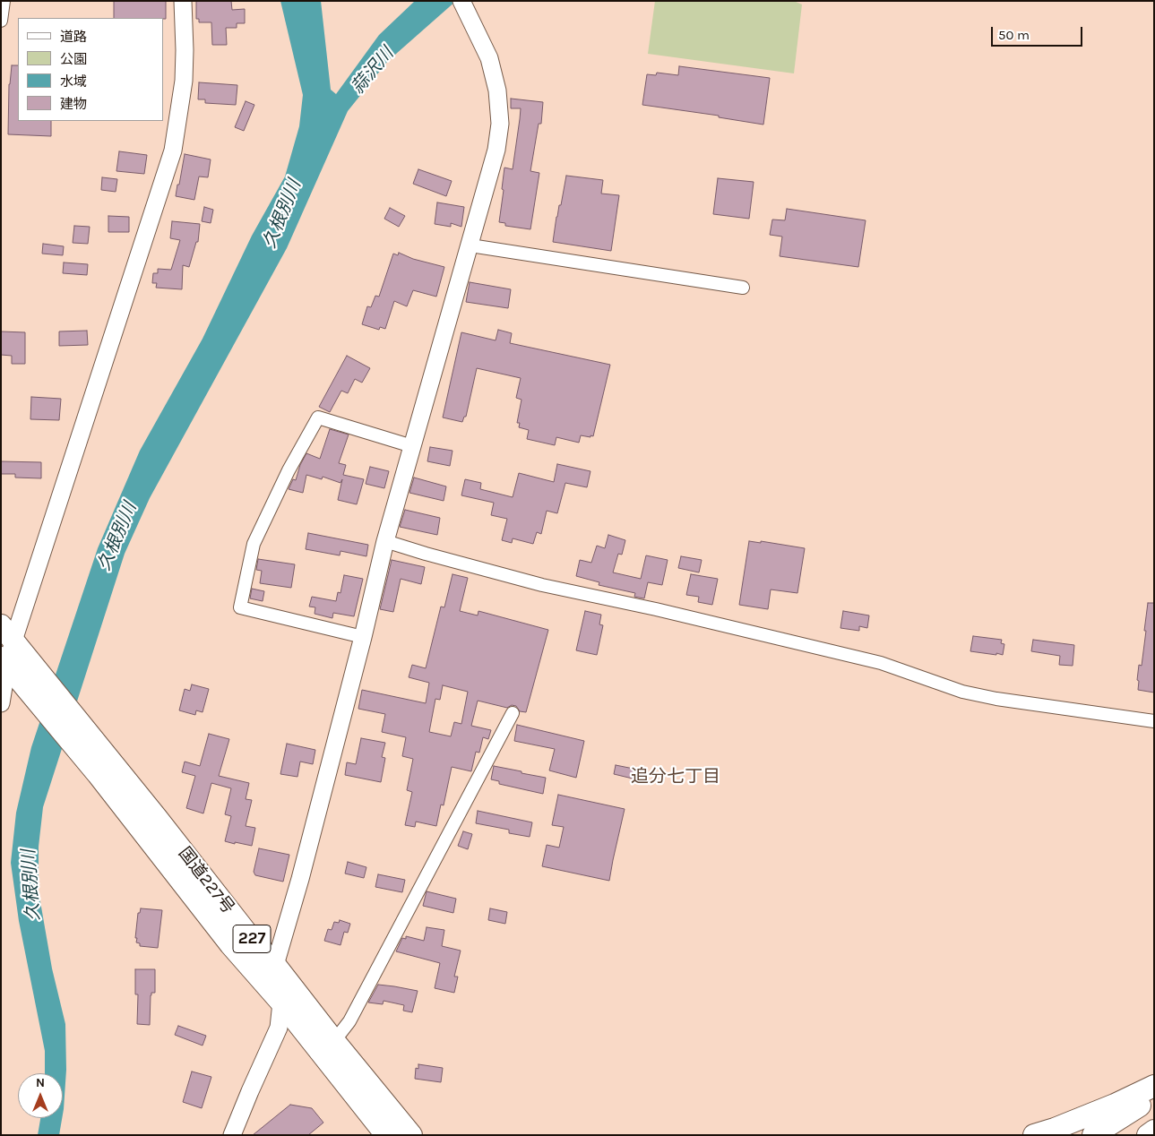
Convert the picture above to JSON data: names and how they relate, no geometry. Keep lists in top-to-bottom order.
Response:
{
  "streets": {
    "highway": ["国道227号", "227"]
  },
  "districts": ["追分七丁目"],
  "water": ["蒜沢川", "久根別川"],
  "legend": [
    "道路",
    "公園",
    "水域",
    "建物"
  ],
  "scale_bar": "50 m",
  "north": "top"
}
